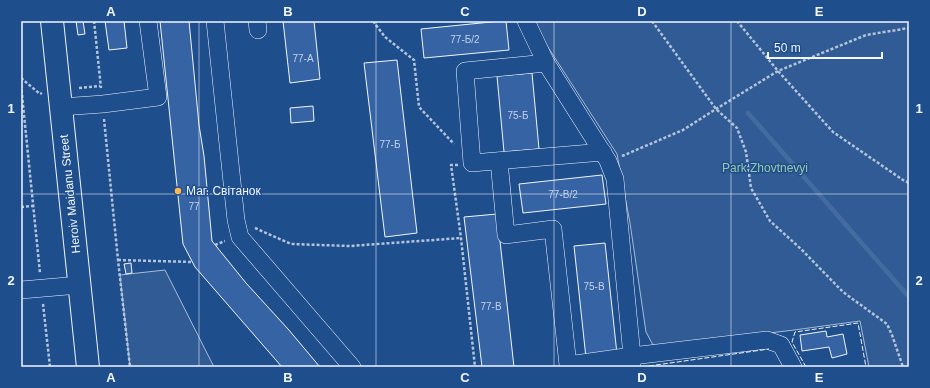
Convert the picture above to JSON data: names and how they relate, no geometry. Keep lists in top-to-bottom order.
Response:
{
  "streets": {
    "main road": ["Heroiv Maidanu Street"]
  },
  "parks": ["Park Zhovtnevyi"],
  "places": ["Маг. Світанок"],
  "house_numbers": [
    "77-Б/2",
    "77-А",
    "75-Б",
    "77-Б",
    "77-В/2",
    "77",
    "75-В",
    "77-В"
  ],
  "scale_bar": "50 m",
  "grid": {
    "columns": [
      "A",
      "B",
      "C",
      "D",
      "E"
    ],
    "rows": ["1", "2"]
  }
}
